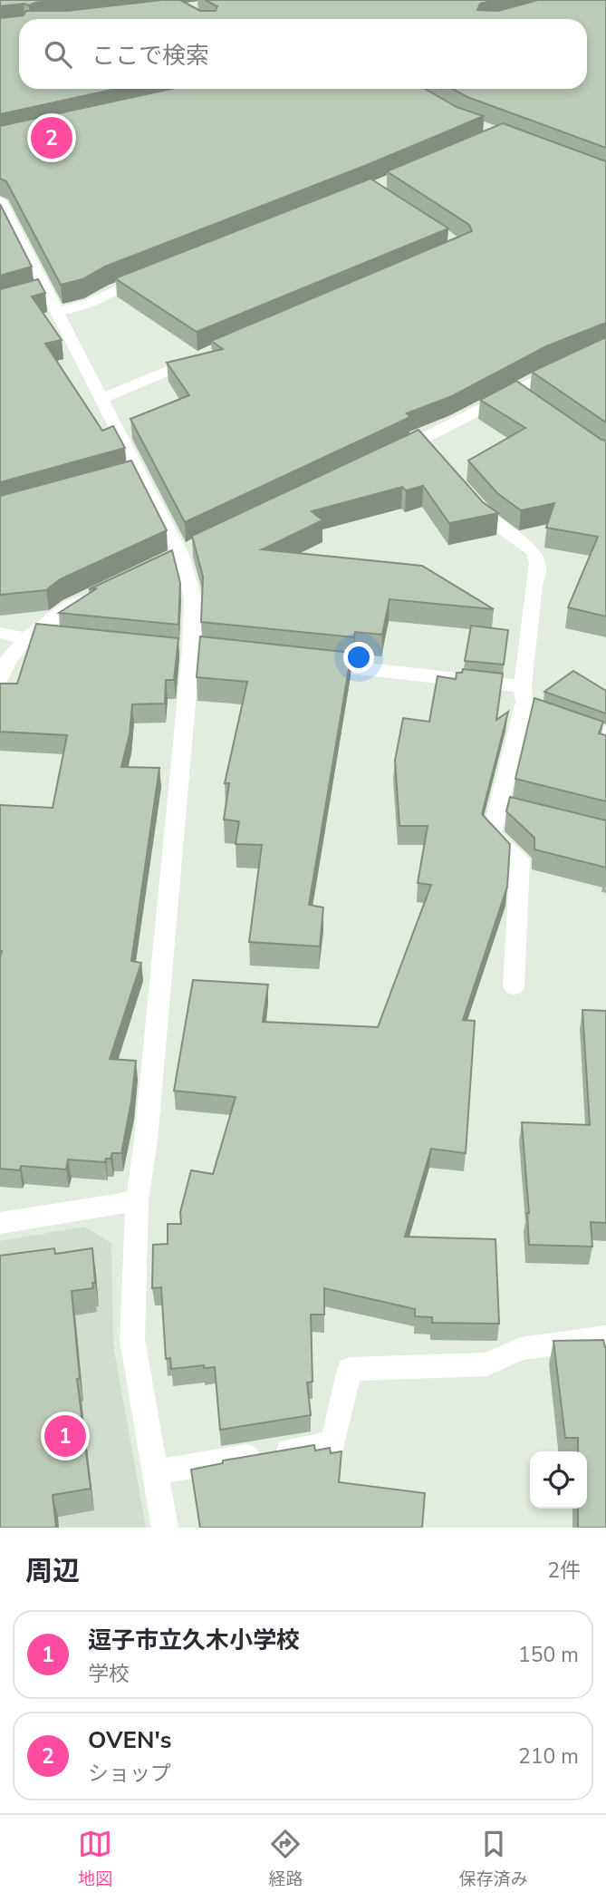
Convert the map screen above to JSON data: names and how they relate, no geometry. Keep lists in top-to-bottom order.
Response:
{
  "page": {
    "search": "ここで検索",
    "pins": ["2", "1"],
    "heading": ["周辺", "2件"],
    "list": [
      {
        "mark": "1",
        "name": "逗子市立久木小学校",
        "note": "学校",
        "value": "150 m"
      },
      {
        "mark": "2",
        "name": "OVEN's",
        "note": "ショップ",
        "value": "210 m"
      }
    ],
    "nav": ["地図", "経路", "保存済み"]
  }
}
